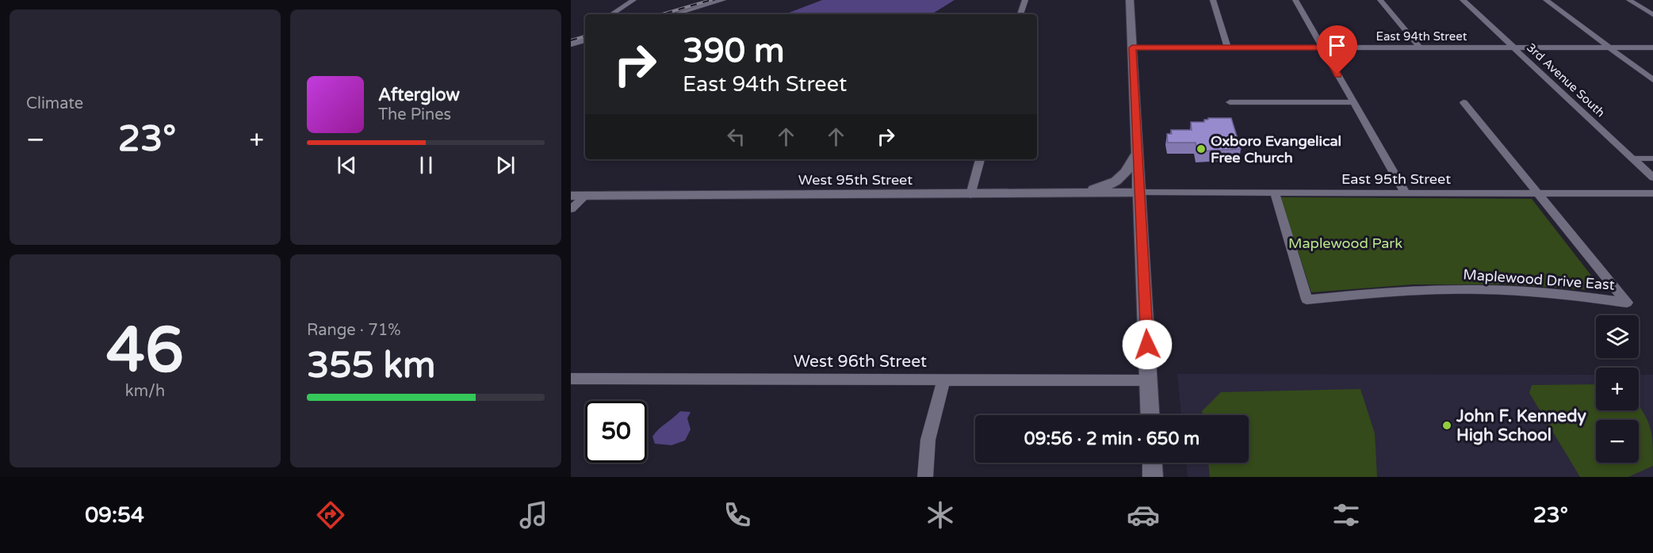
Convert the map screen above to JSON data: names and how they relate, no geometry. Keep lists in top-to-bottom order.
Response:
{
  "streets": {
    "main road": ["West 95th Street"],
    "street": [
      "East 94th Street",
      "3rd Avenue South",
      "East 95th Street",
      "Maplewood Drive East",
      "West 96th Street"
    ]
  },
  "crossings": [
    ["East 94th Street", "3rd Avenue South"],
    ["East 95th Street", "West 95th Street"],
    ["East 95th Street", "Maplewood Drive East"]
  ],
  "parks": ["Maplewood Park"],
  "places": ["Oxboro Evangelical Free Church", "John F. Kennedy High School"],
  "page": {
    "tile": [
      "Climate",
      ["46", "km/h"],
      ["Range · 71%", "355 km"]
    ],
    "turn": ["390 m", "East 94th Street"],
    "song": ["Afterglow", "The Pines"],
    "heat": ["−", "23°", "+"],
    "map_buttons": ["+", "−"],
    "limit": "50",
    "trip": "09:56 · 2 min · 650 m",
    "tabs": ["09:54", "23°"]
  }
}
